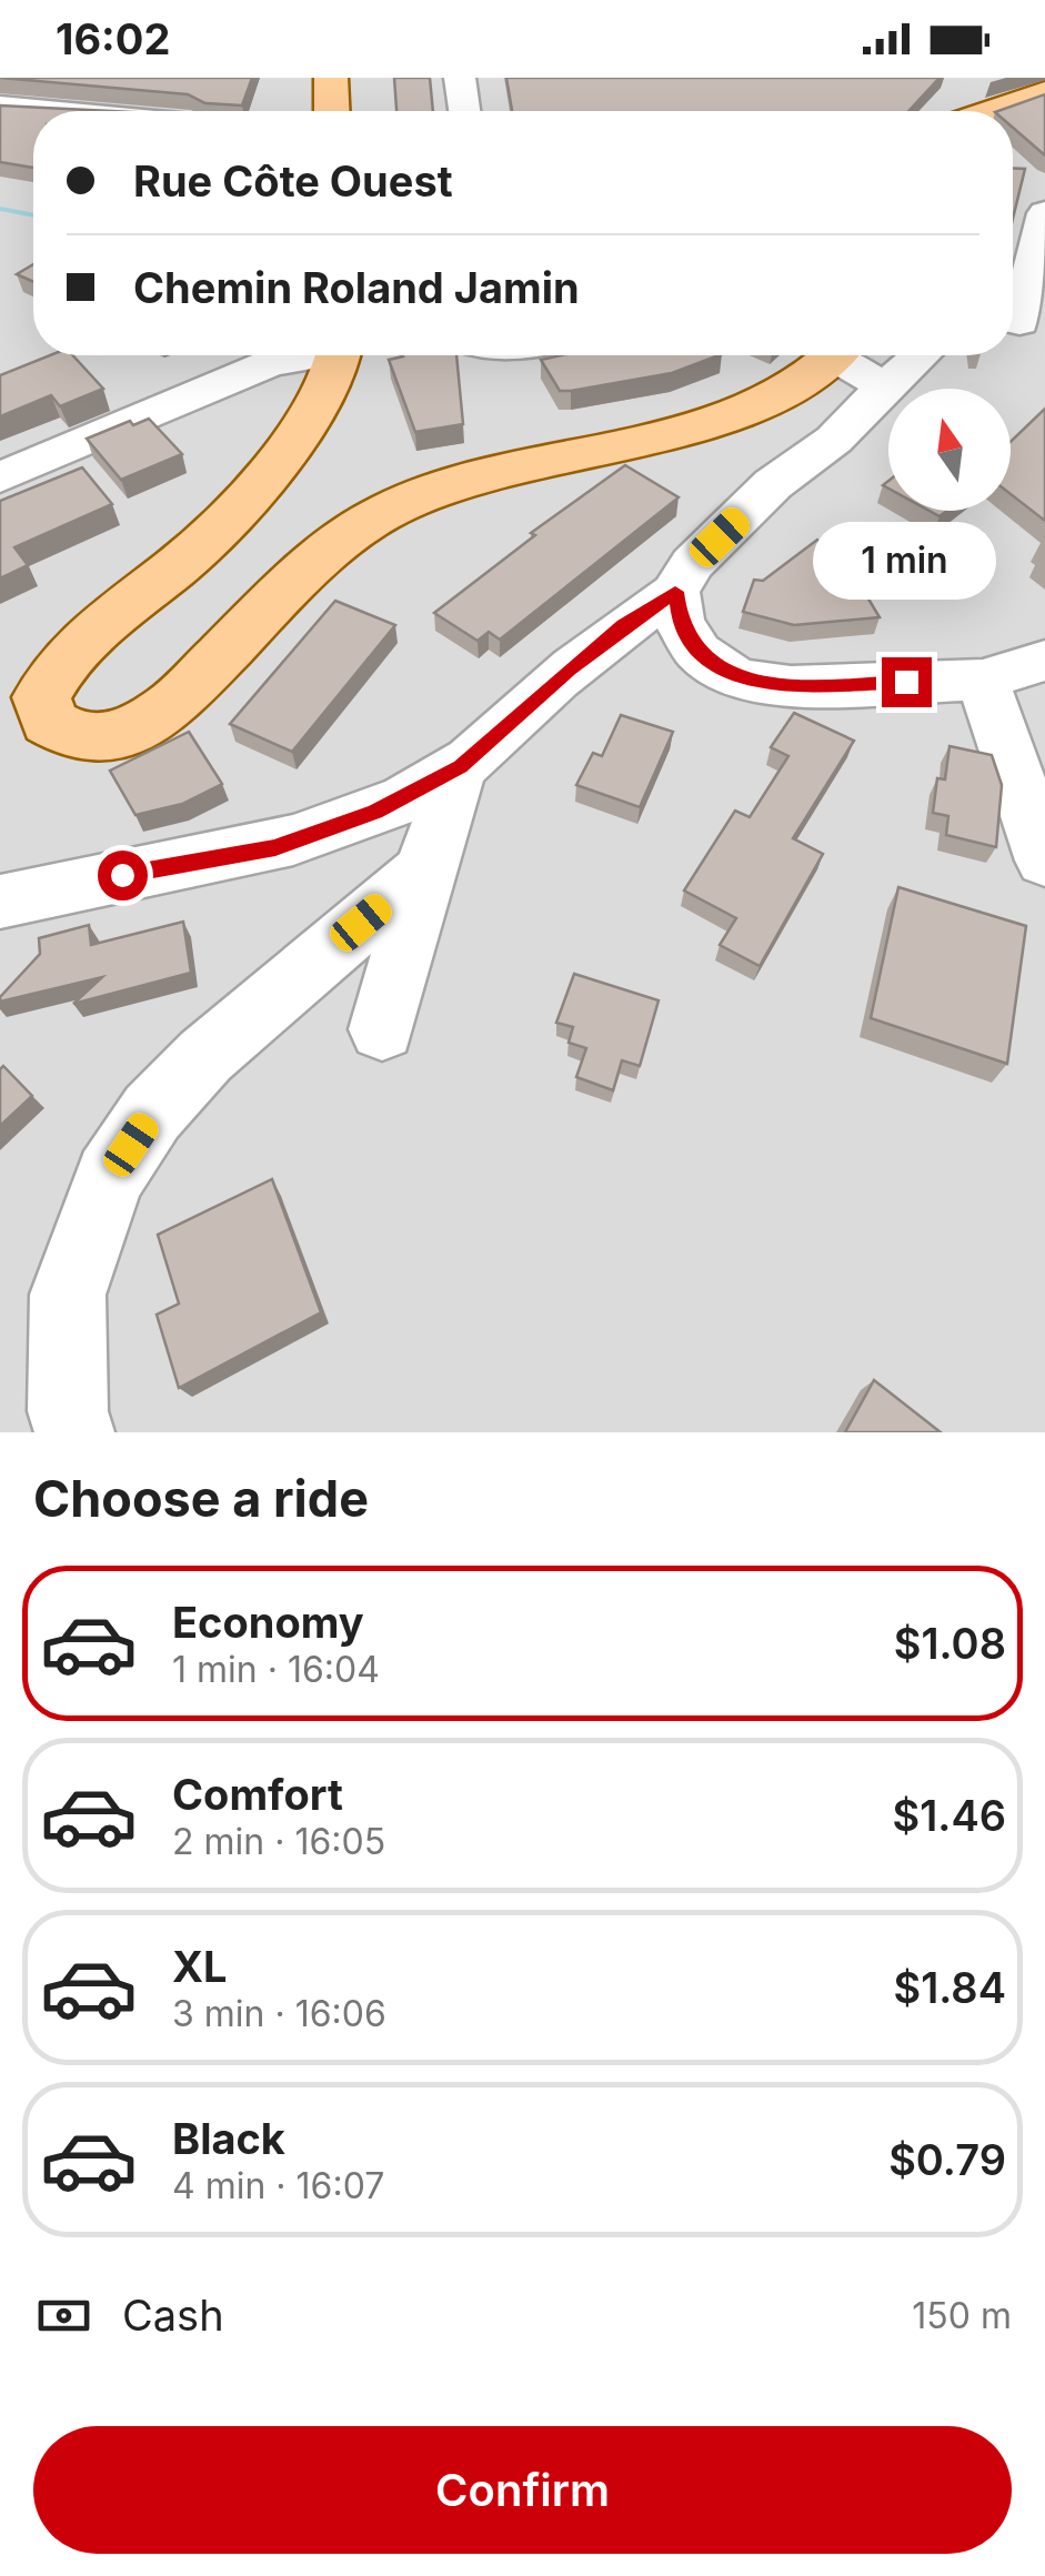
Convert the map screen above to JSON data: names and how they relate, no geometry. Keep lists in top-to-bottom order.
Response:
{
  "north": "top",
  "page": {
    "status": "16:02",
    "banner": ["Rue Côte Ouest", "Chemin Roland Jamin"],
    "bubble": "1 min",
    "heading": "Choose a ride",
    "list": [
      {
        "name": "Economy",
        "note": "1 min · 16:04",
        "value": "$1.08"
      },
      {
        "name": "Comfort",
        "note": "2 min · 16:05",
        "value": "$1.46"
      },
      {
        "name": "XL",
        "note": "3 min · 16:06",
        "value": "$1.84"
      },
      {
        "name": "Black",
        "note": "4 min · 16:07",
        "value": "$0.79"
      }
    ],
    "pay": ["Cash", "150 m"],
    "buttons": "Confirm"
  }
}
